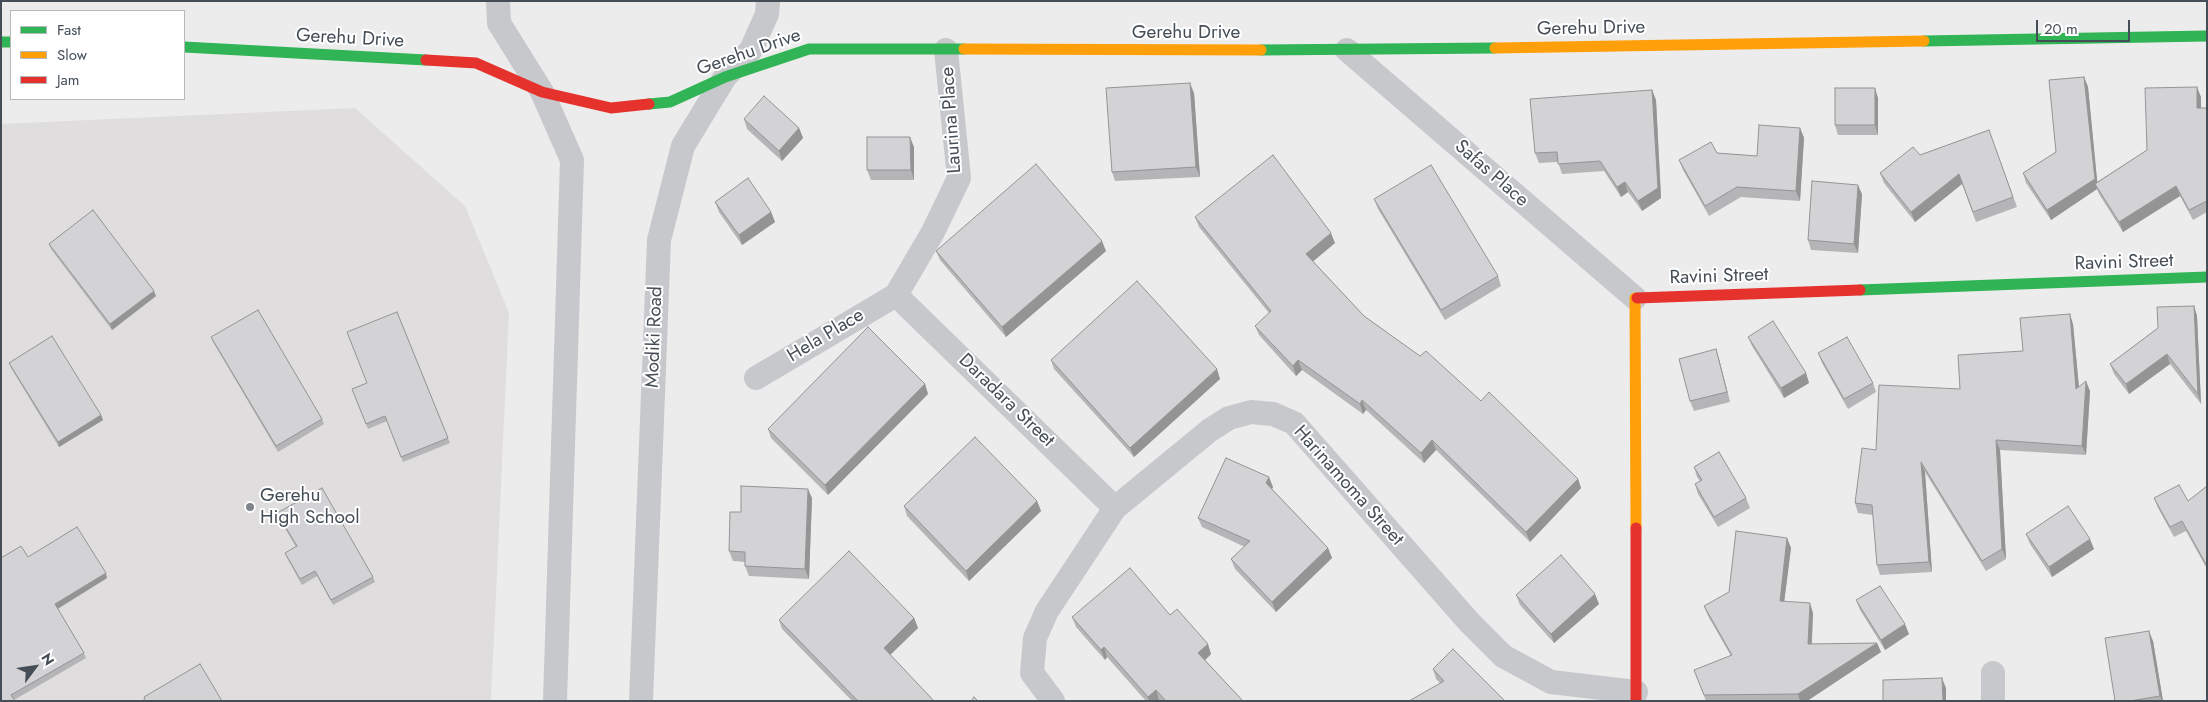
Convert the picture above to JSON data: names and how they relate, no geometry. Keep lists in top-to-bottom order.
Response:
{
  "streets": {
    "street": [
      "Gerehu Drive",
      "Laurina Place",
      "Safas Place",
      "Ravini Street",
      "Hela Place",
      "Modiki Road",
      "Daradara Street",
      "Harinamoma Street"
    ]
  },
  "crossings": [
    ["Gerehu Drive", "Laurina Place"],
    ["Gerehu Drive", "Safas Place"],
    ["Gerehu Drive", "Modiki Road"],
    ["Laurina Place", "Hela Place"],
    ["Laurina Place", "Daradara Street"],
    ["Safas Place", "Ravini Street"],
    ["Hela Place", "Daradara Street"],
    ["Daradara Street", "Harinamoma Street"]
  ],
  "places": ["Gerehu High School"],
  "legend": ["Fast", "Slow", "Jam"],
  "scale_bar": "20 m",
  "north": "top right"
}
